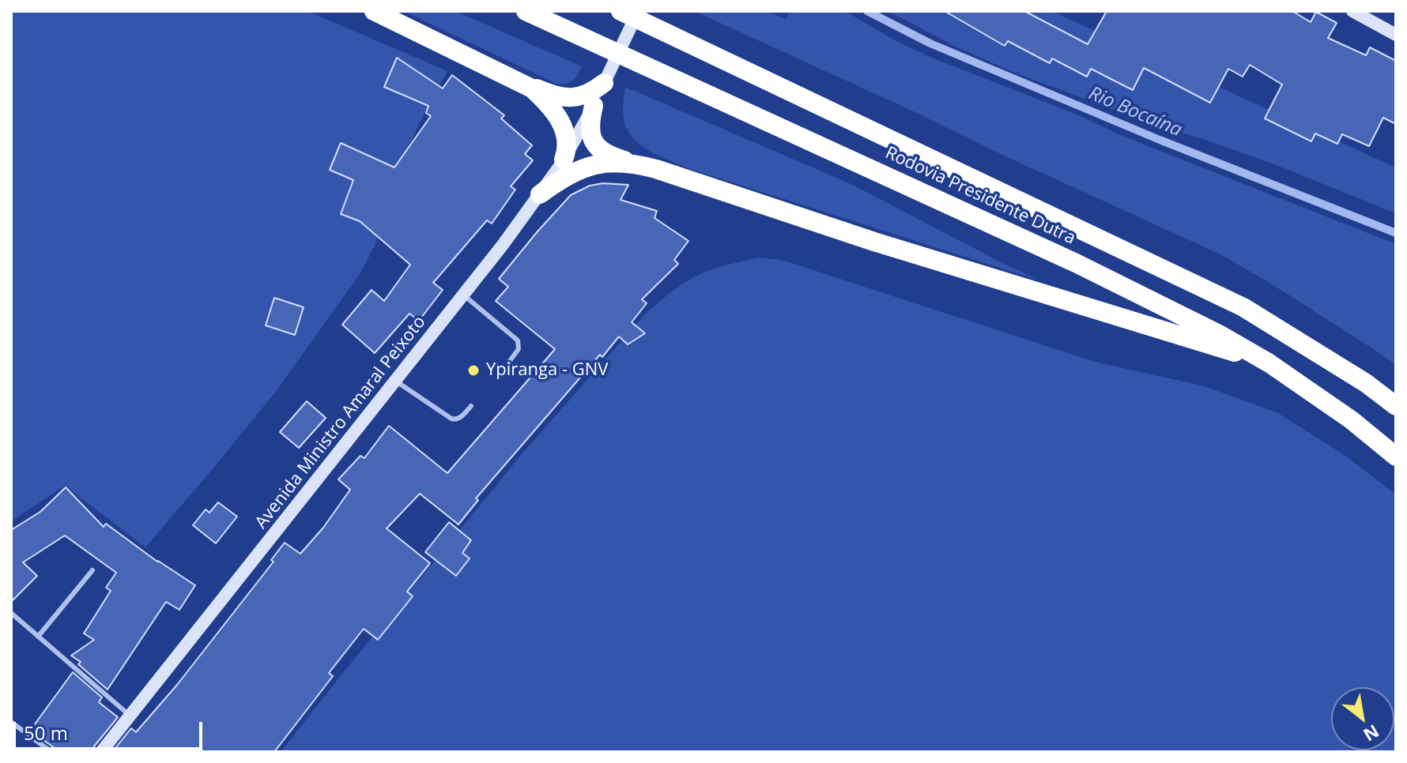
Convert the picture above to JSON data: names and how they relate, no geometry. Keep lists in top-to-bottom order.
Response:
{
  "streets": {
    "highway": ["Rodovia Presidente Dutra"],
    "main road": ["Avenida Ministro Amaral Peixoto"]
  },
  "water": ["Rio Bocaína"],
  "places": ["Ypiranga - GNV"],
  "scale_bar": "50 m",
  "north": "bottom right"
}
